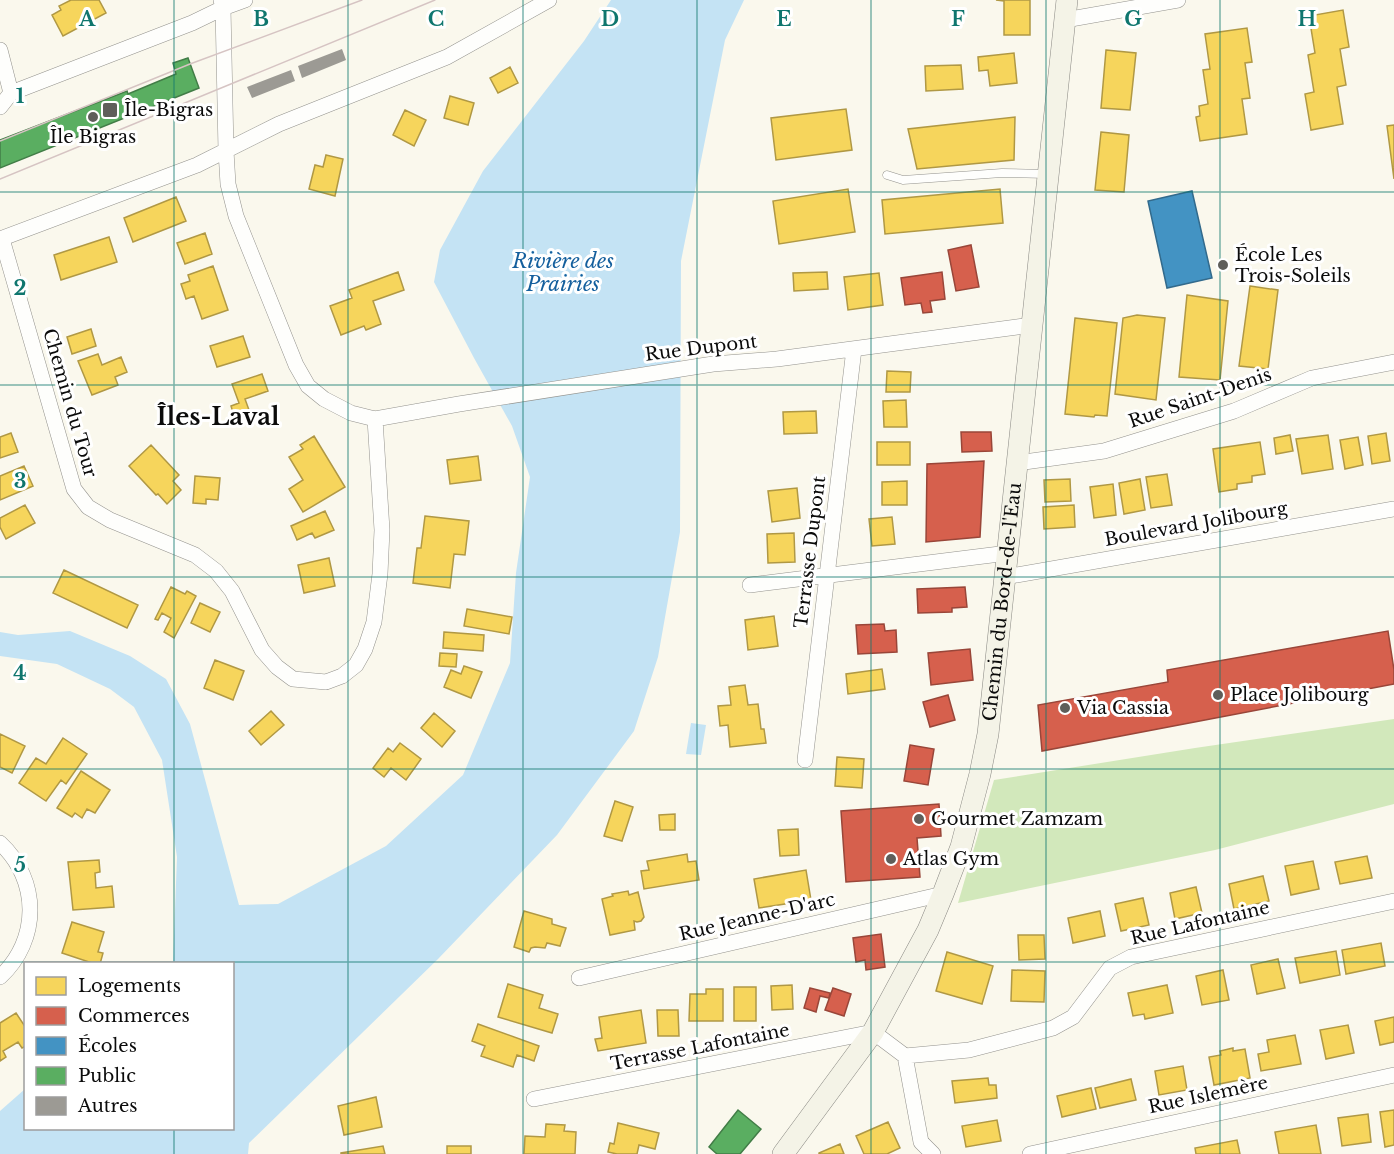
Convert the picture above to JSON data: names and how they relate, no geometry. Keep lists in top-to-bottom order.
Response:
{
  "streets": {
    "street": [
      "Rue Dupont",
      "Rue Saint-Denis",
      "Chemin du Tour",
      "Boulevard Jolibourg",
      "Terrasse Dupont",
      "Chemin du Bord-de-l'Eau",
      "Rue Jeanne-D'arc",
      "Rue Lafontaine",
      "Terrasse Lafontaine",
      "Rue Islemère"
    ]
  },
  "crossings": [
    ["Rue Dupont", "Chemin du Tour"],
    ["Rue Dupont", "Terrasse Dupont"],
    ["Rue Dupont", "Chemin du Bord-de-l'Eau"],
    ["Rue Saint-Denis", "Chemin du Bord-de-l'Eau"],
    ["Boulevard Jolibourg", "Chemin du Bord-de-l'Eau"],
    ["Chemin du Bord-de-l'Eau", "Rue Jeanne-D'arc"],
    ["Chemin du Bord-de-l'Eau", "Terrasse Lafontaine"]
  ],
  "districts": ["Îles-Laval"],
  "water": ["Rivière des Prairies"],
  "places": {
    "transit": ["Île-Bigras"],
    "other": [
      "Île Bigras",
      "École Les Trois-Soleils",
      "Place Jolibourg",
      "Via Cassia",
      "Gourmet Zamzam",
      "Atlas Gym"
    ]
  },
  "legend": [
    "Logements",
    "Commerces",
    "Écoles",
    "Public",
    "Autres"
  ],
  "grid": {
    "columns": [
      "A",
      "B",
      "C",
      "D",
      "E",
      "F",
      "G",
      "H"
    ],
    "rows": [
      "1",
      "2",
      "3",
      "4",
      "5"
    ]
  }
}
